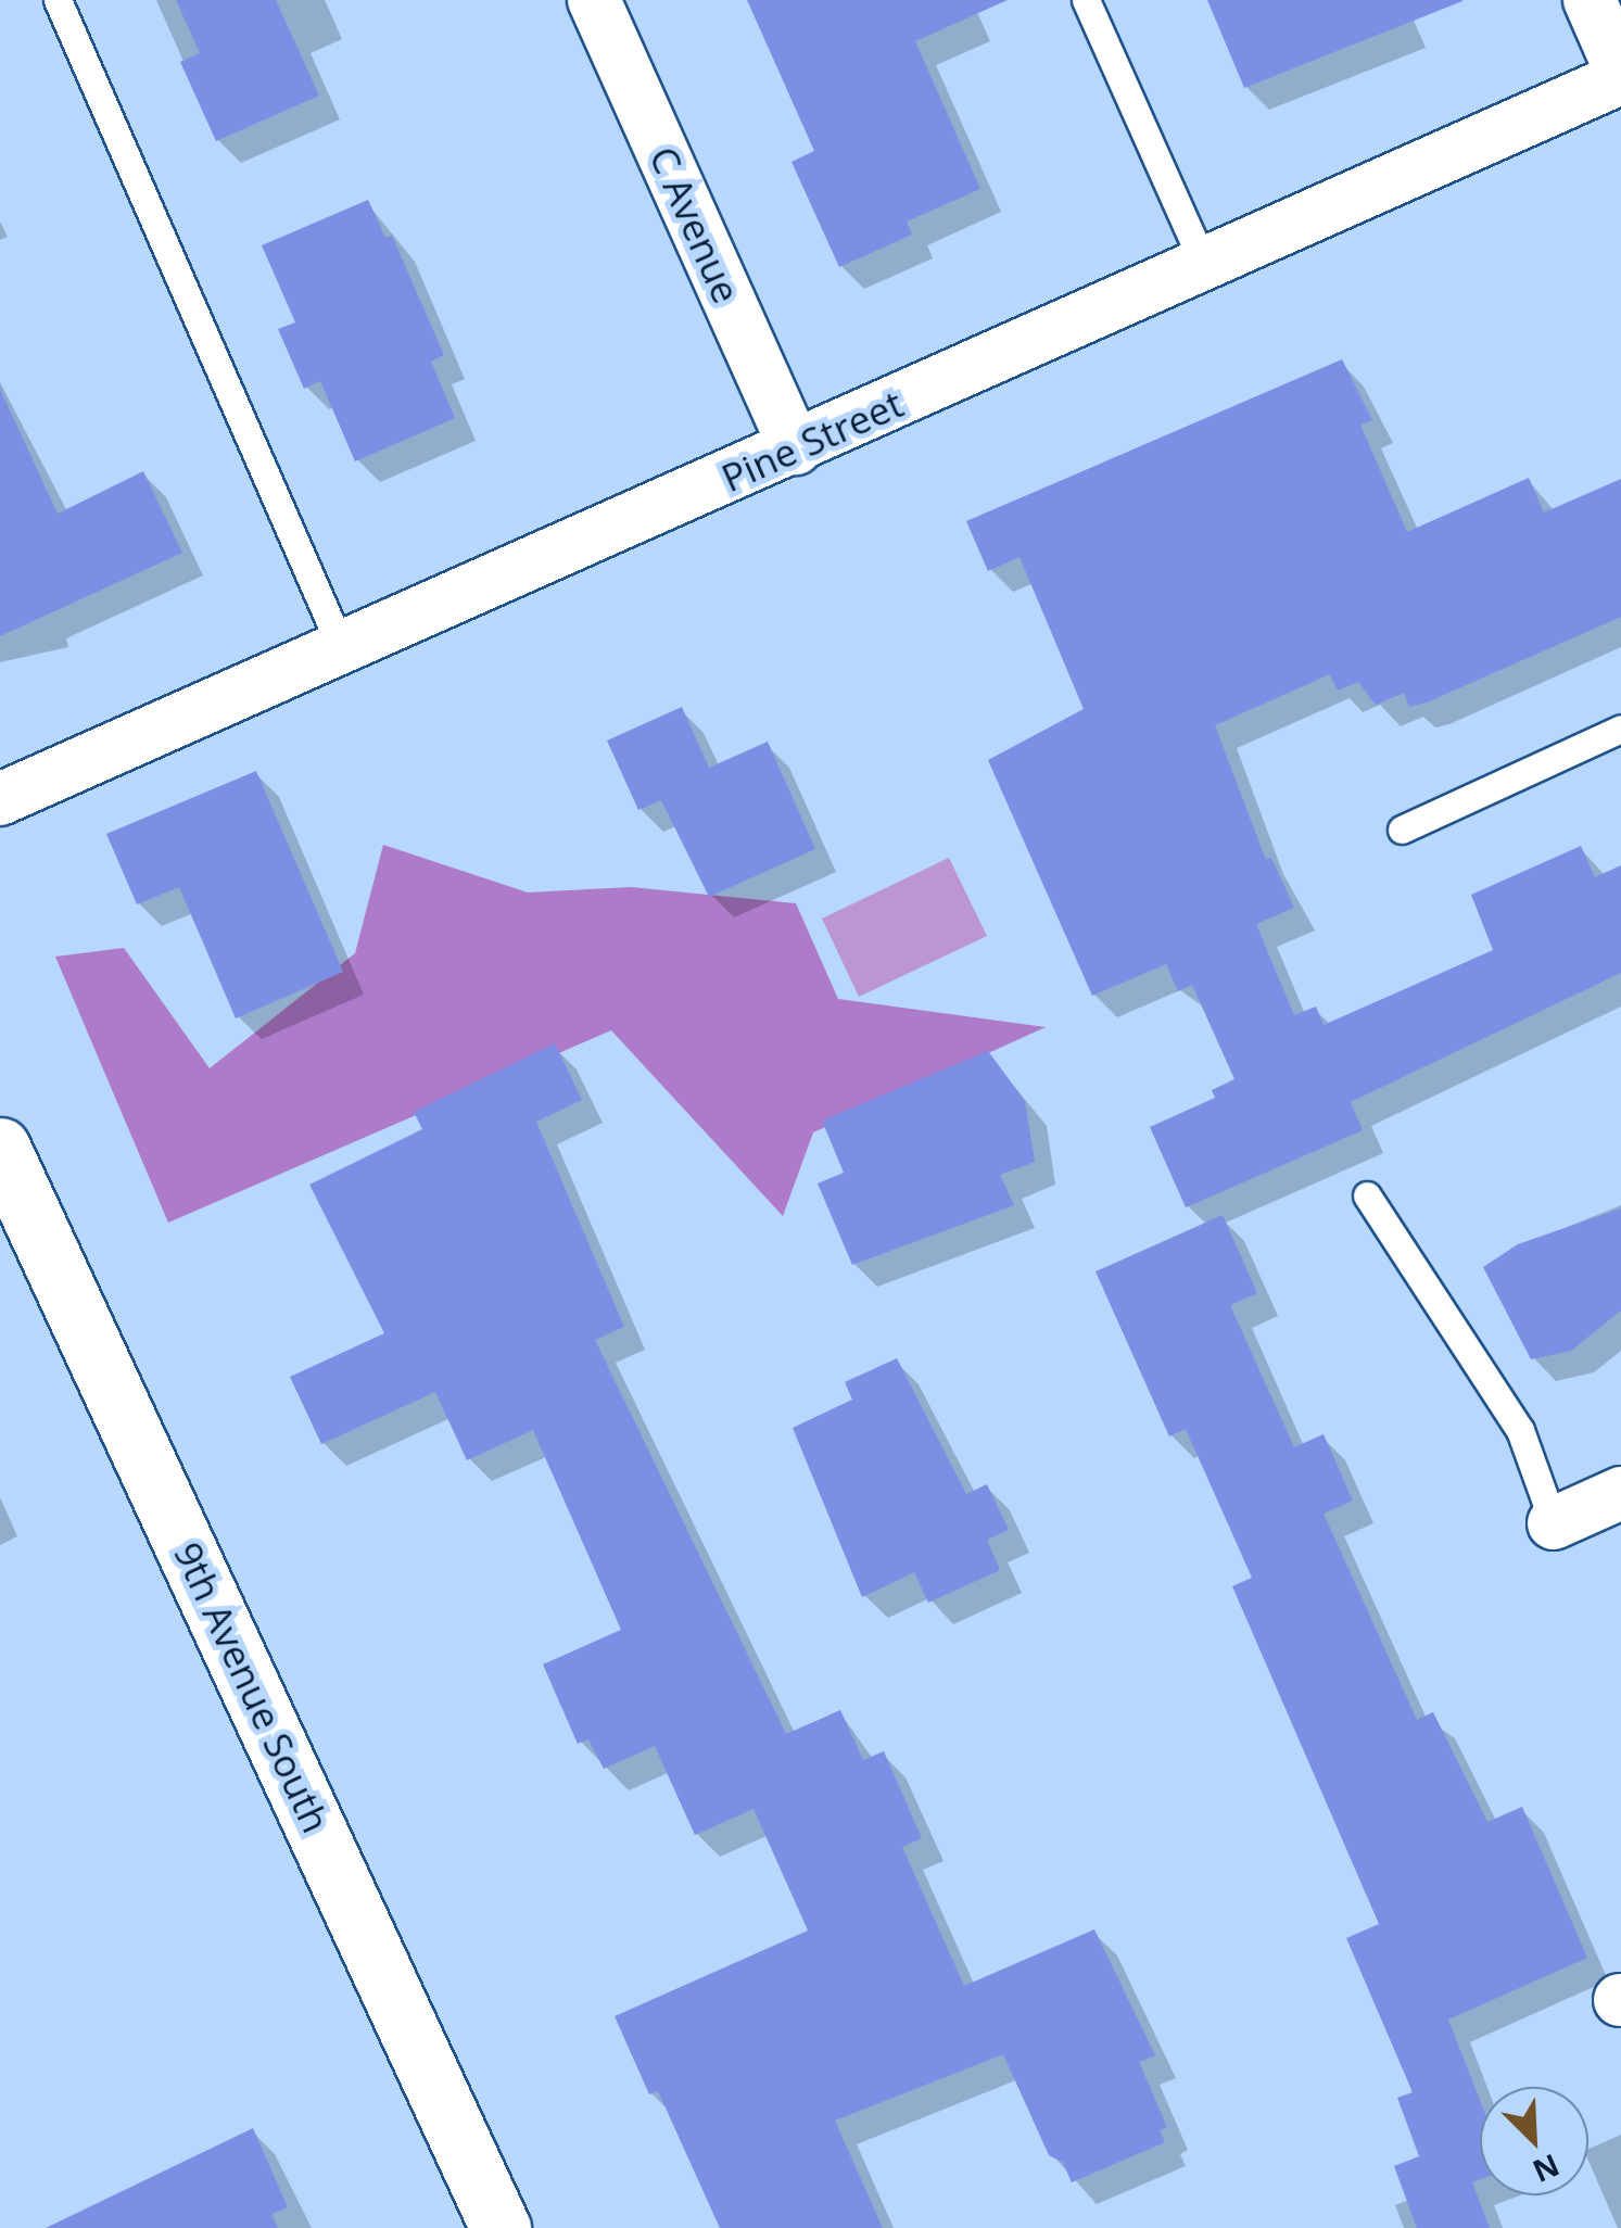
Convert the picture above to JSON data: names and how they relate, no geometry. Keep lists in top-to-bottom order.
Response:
{
  "streets": {
    "main road": ["9th Avenue South"],
    "street": ["C Avenue", "Pine Street"]
  },
  "crossings": [
    ["C Avenue", "Pine Street"]
  ],
  "north": "bottom right"
}
